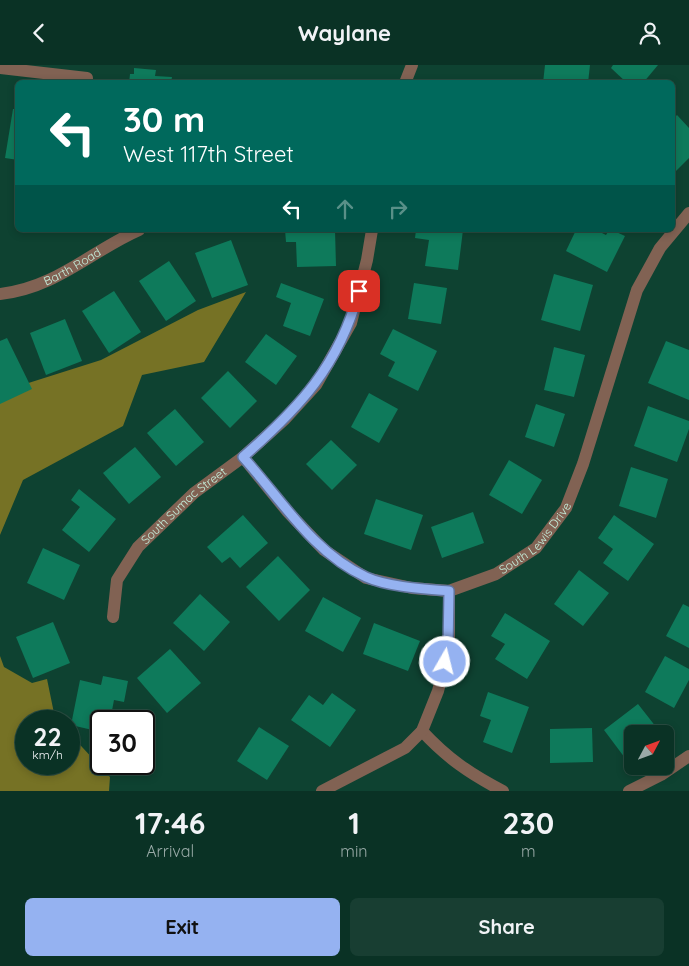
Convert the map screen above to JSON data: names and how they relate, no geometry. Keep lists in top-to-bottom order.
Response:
{
  "streets": {
    "street": ["Barth Road", "South Sumac Street", "South Lewis Drive"]
  },
  "north": "top right",
  "page": {
    "header": "Waylane",
    "turn": ["30 m", "West 117th Street"],
    "speed": "22 km/h",
    "limit": "30",
    "eta": [
      "17:46",
      "Arrival",
      "1",
      "min",
      "230",
      "m"
    ],
    "buttons": ["Exit", "Share"]
  }
}
